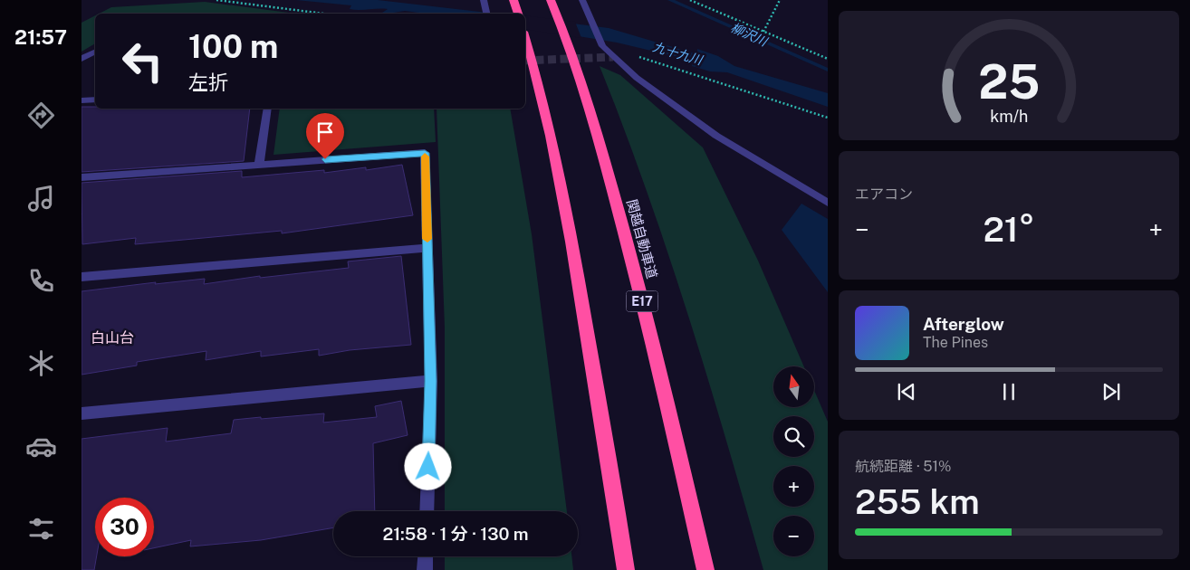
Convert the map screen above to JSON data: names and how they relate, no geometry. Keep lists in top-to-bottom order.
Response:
{
  "streets": {
    "highway": ["関越自動車道", "E17"]
  },
  "districts": ["白山台"],
  "water": ["柳沢川", "九十九川"],
  "north": "top",
  "page": {
    "tabs": "21:57",
    "turn": ["100 m", "左折"],
    "tile": [
      "エアコン",
      ["航続距離 · 51%", "255 km"]
    ],
    "heat": ["−", "21°", "+"],
    "song": ["Afterglow", "The Pines"],
    "map_buttons": ["+", "−"],
    "limit": "30",
    "trip": "21:58 · 1 分 · 130 m",
    "gauge": ["25", "km/h"]
  }
}
